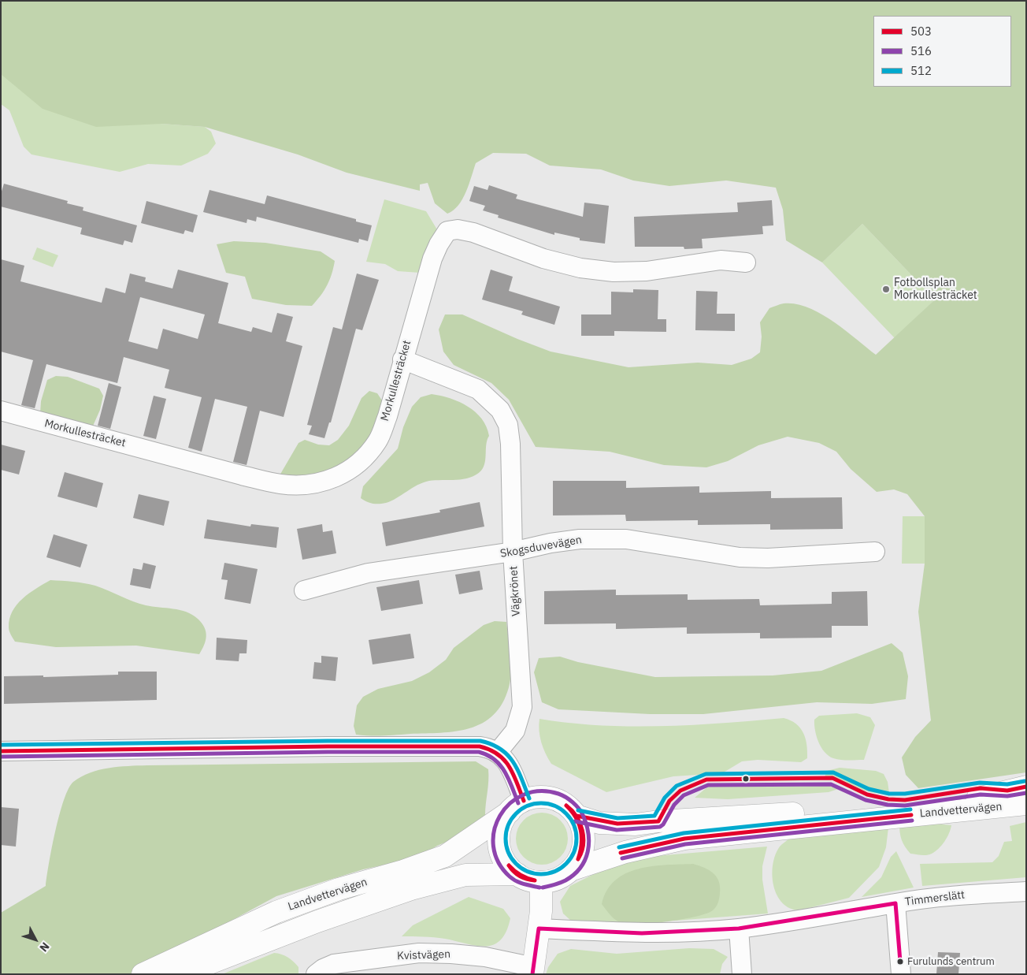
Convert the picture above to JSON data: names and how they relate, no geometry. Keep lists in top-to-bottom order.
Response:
{
  "streets": {
    "street": [
      "Morkullesträcket",
      "Skogsduvevägen",
      "Vägkrönet",
      "Landvettervägen",
      "Timmerslätt",
      "Kvistvägen"
    ]
  },
  "crossings": [
    ["Morkullesträcket", "Vägkrönet"],
    ["Skogsduvevägen", "Vägkrönet"]
  ],
  "places": ["Fotbollsplan Morkullesträcket", "Furulunds centrum"],
  "lines": ["transit line 512", "transit line 503", "transit line 516"],
  "legend": ["503", "516", "512"],
  "north": "bottom right"
}
